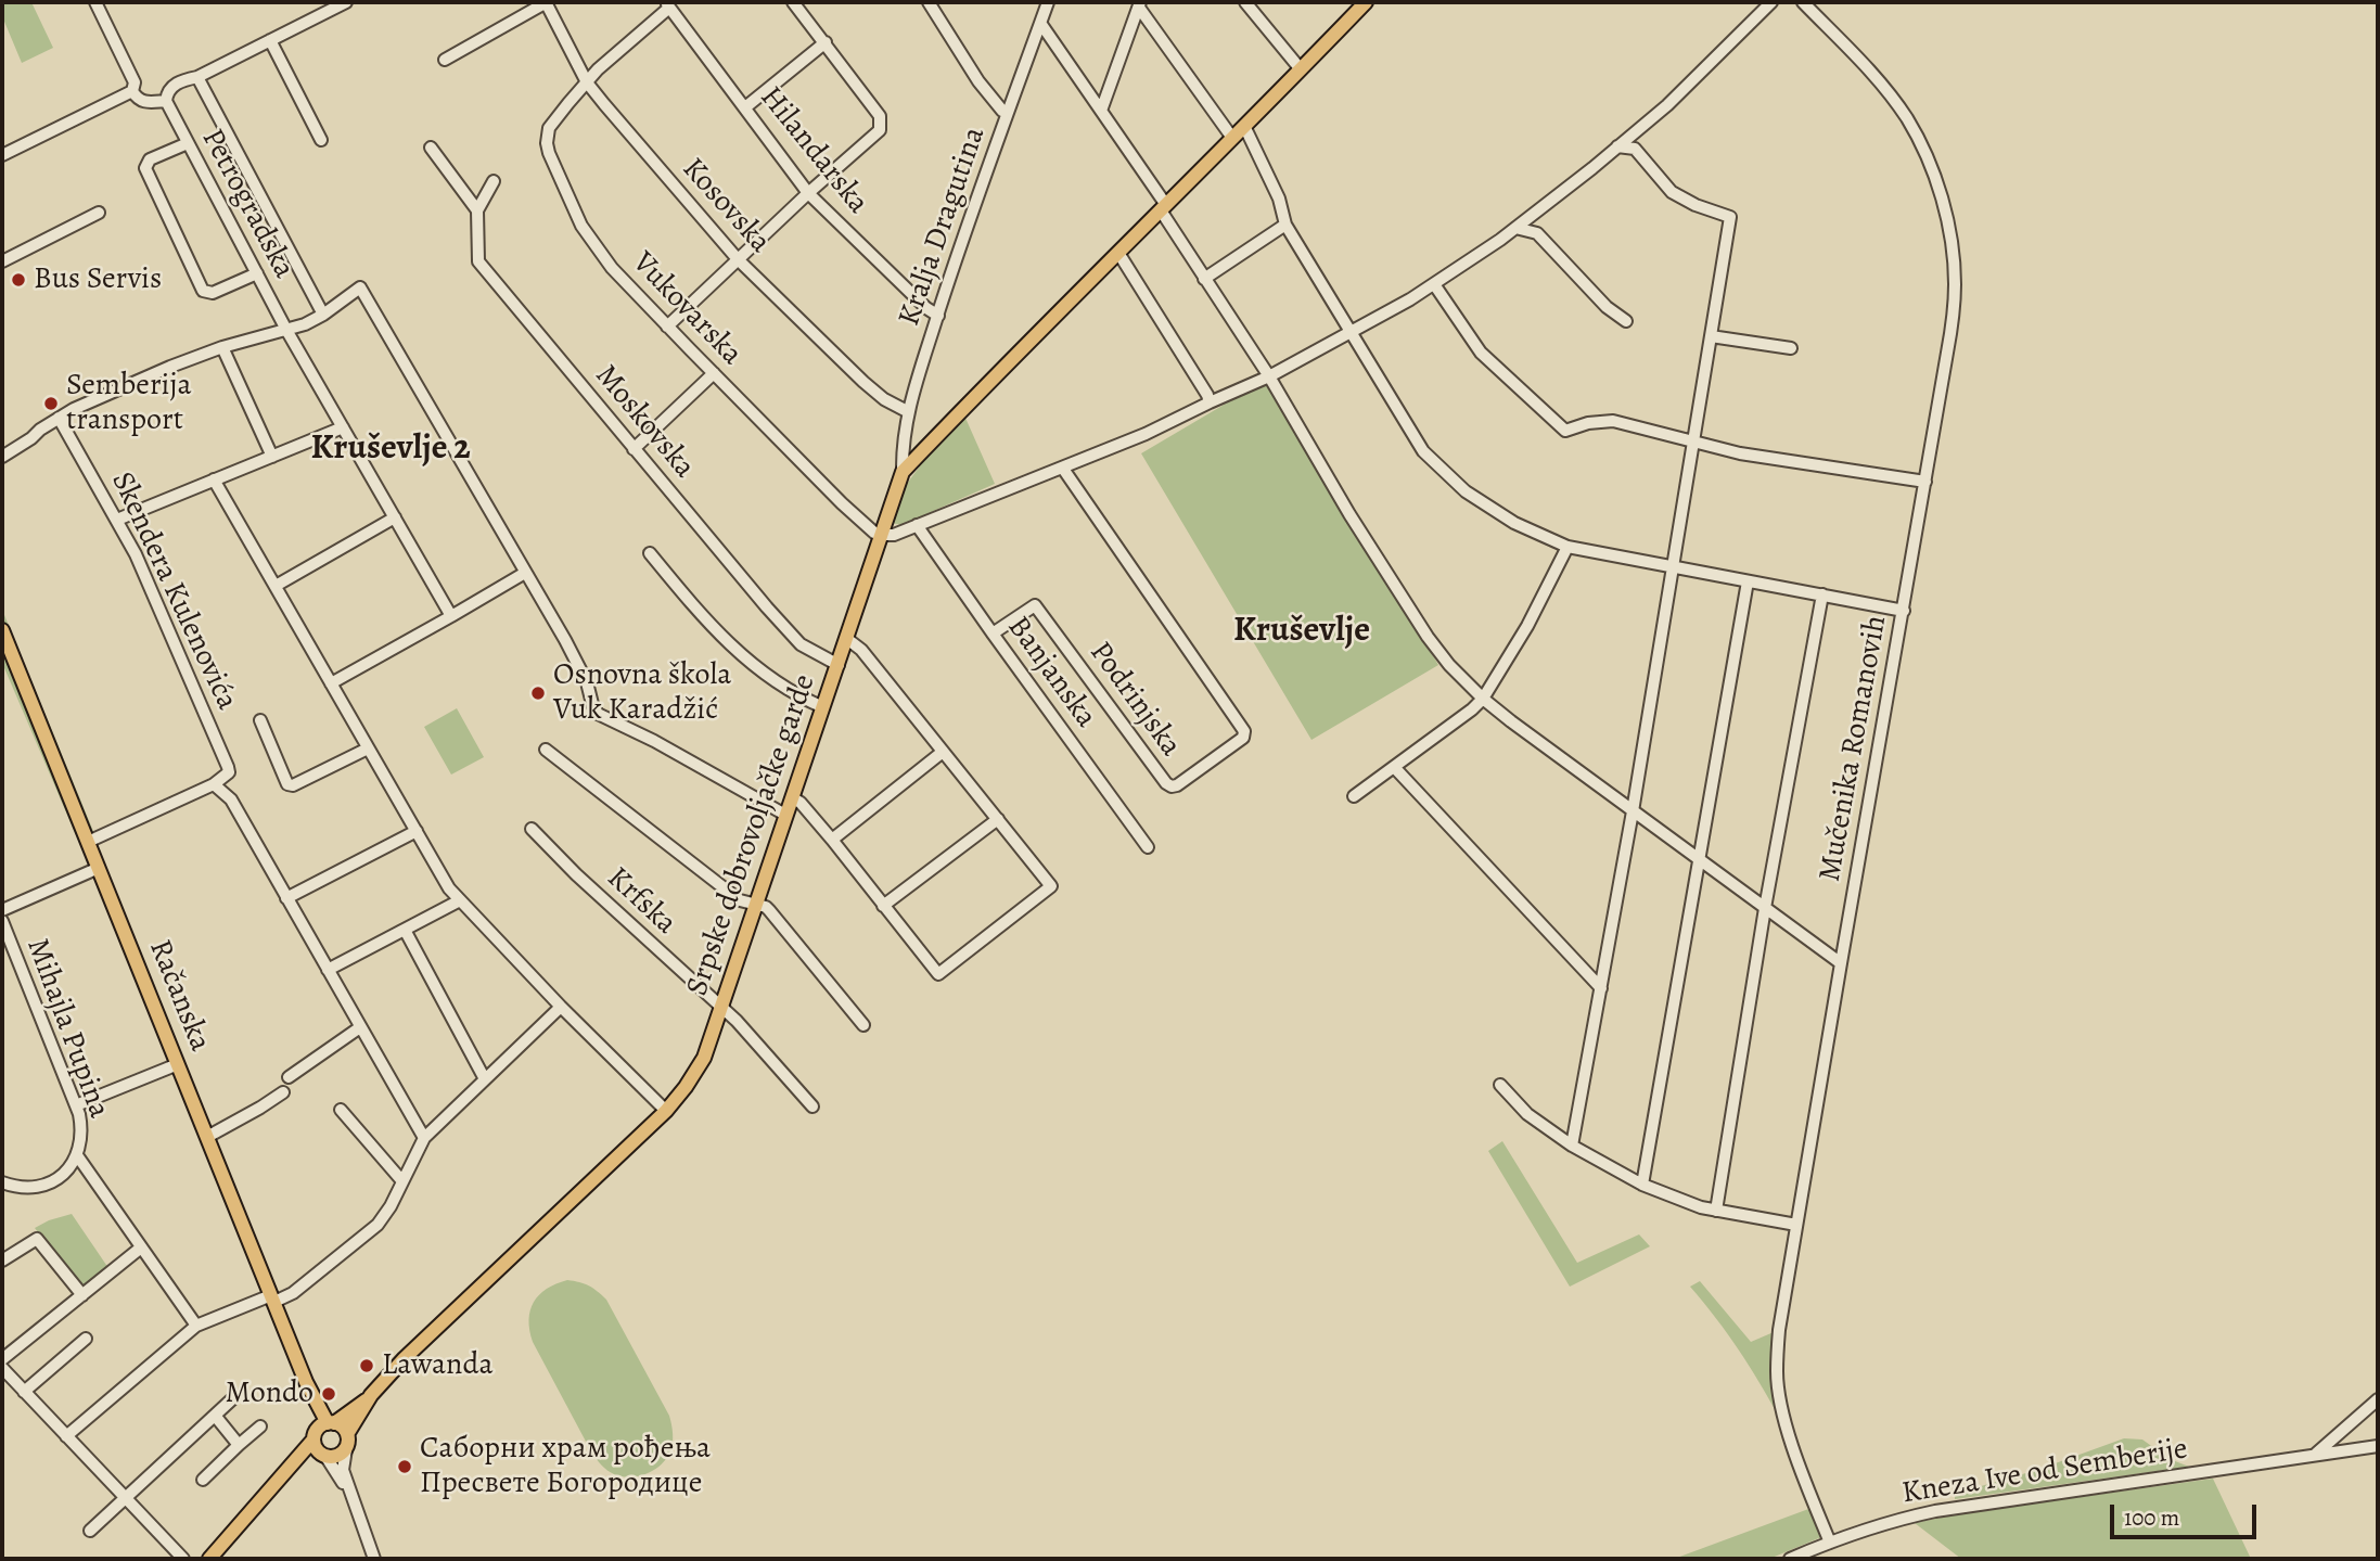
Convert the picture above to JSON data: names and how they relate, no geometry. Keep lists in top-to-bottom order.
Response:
{
  "streets": {
    "main road": ["Srpske dobrovoljačke garde", "Račanska"],
    "street": [
      "Hilandarska",
      "Petrogradska",
      "Kosovska",
      "Kralja Dragutina",
      "Vukovarska",
      "Moskovska",
      "Skendera Kulenovića",
      "Banjanska",
      "Podrinjska",
      "Mučenika Romanovih",
      "Krfska",
      "Mihajla Pupina",
      "Kneza Ive od Semberije"
    ]
  },
  "crossings": [
    ["Hilandarska", "Kralja Dragutina"],
    ["Hilandarska", "Vukovarska"],
    ["Kosovska", "Kralja Dragutina"],
    ["Kosovska", "Vukovarska"],
    ["Kralja Dragutina", "Srpske dobrovoljačke garde"],
    ["Vukovarska", "Srpske dobrovoljačke garde"],
    ["Moskovska", "Srpske dobrovoljačke garde"],
    ["Banjanska", "Podrinjska"],
    ["Mučenika Romanovih", "Kneza Ive od Semberije"],
    ["Srpske dobrovoljačke garde", "Krfska"]
  ],
  "districts": ["Kruševlje 2", "Kruševlje"],
  "places": [
    "Bus Servis",
    "Semberija transport",
    "Osnovna škola Vuk Karadžić",
    "Lawanda",
    "Mondo",
    "Саборни храм рођења Пресвете Богородице"
  ],
  "scale_bar": "100 m"
}
